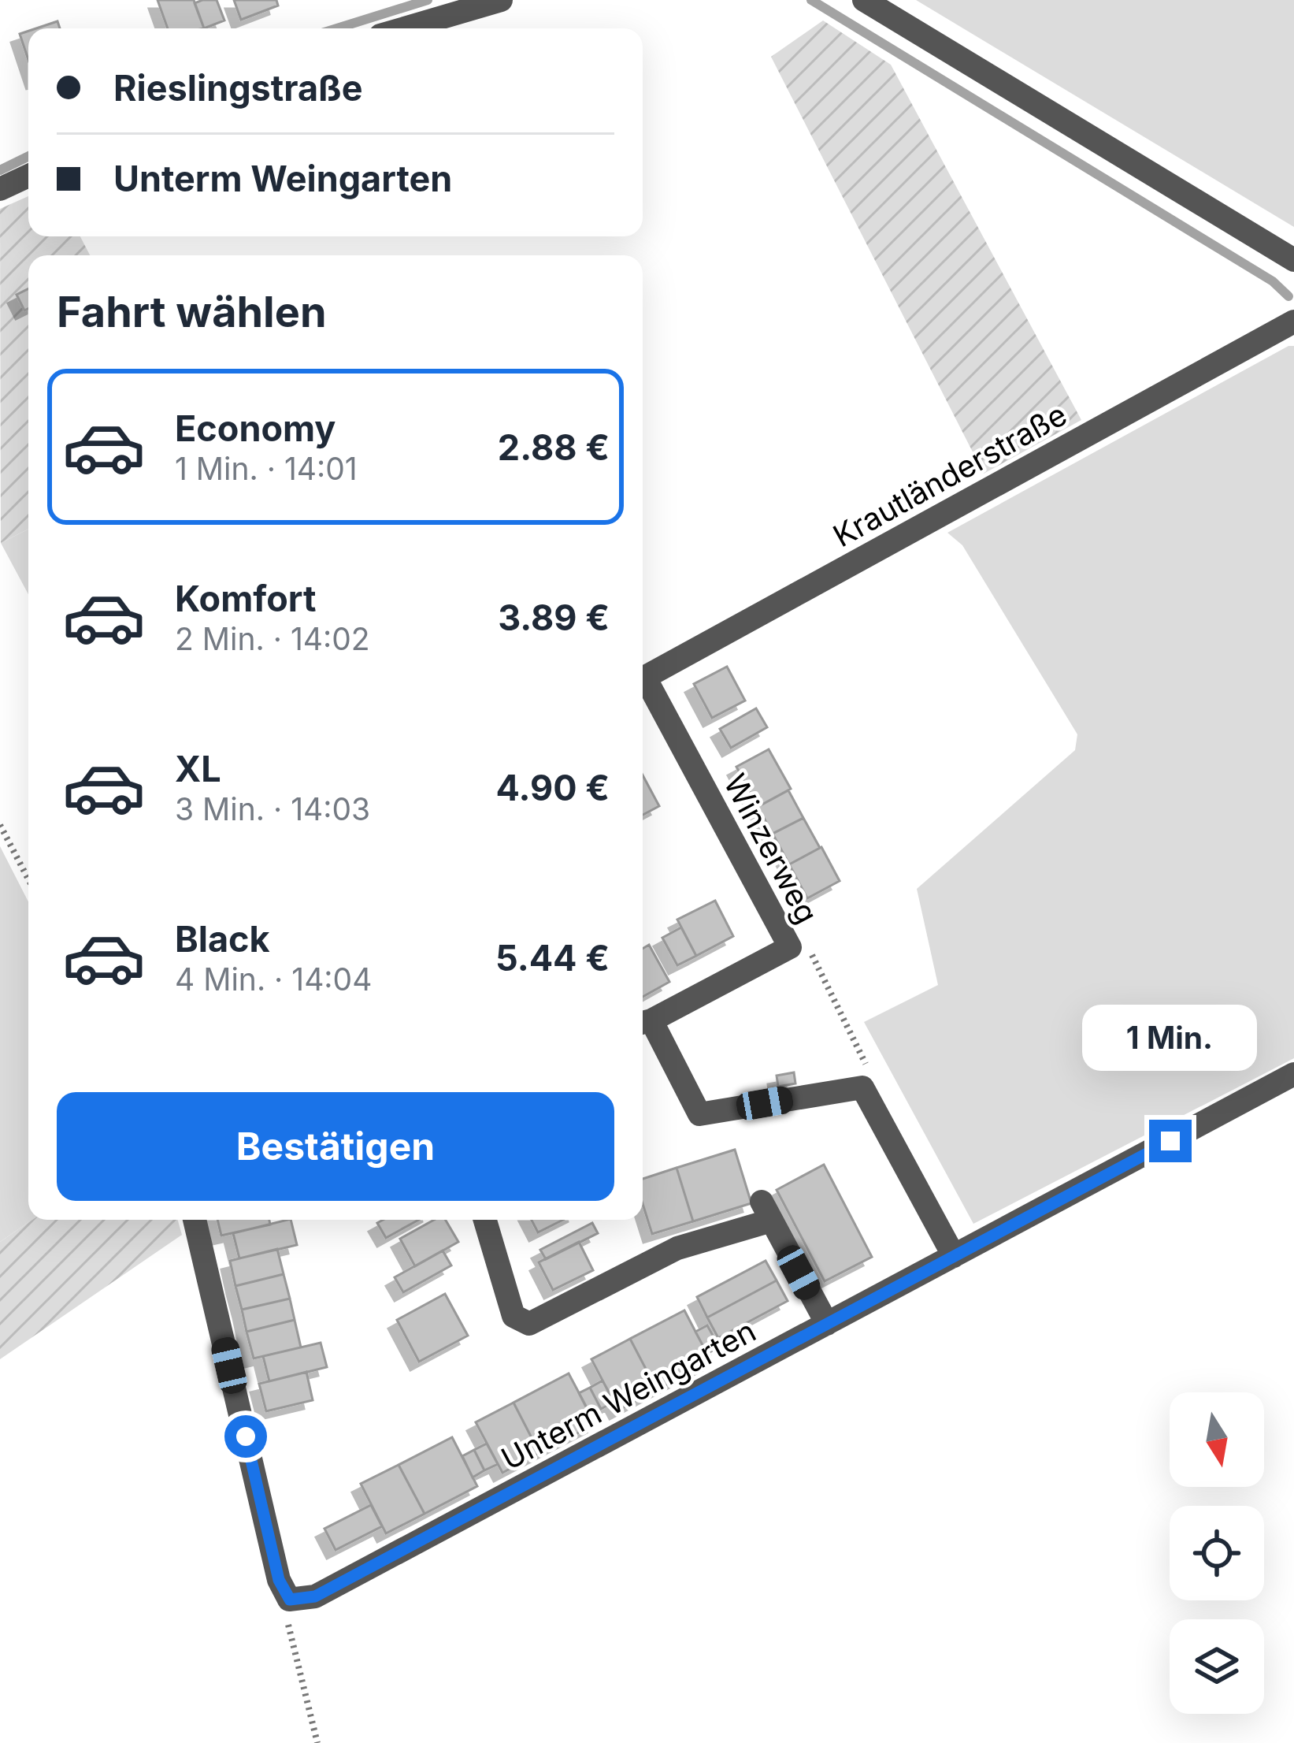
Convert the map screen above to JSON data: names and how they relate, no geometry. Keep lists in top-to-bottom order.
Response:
{
  "streets": {
    "street": ["Krautländerstraße", "Winzerweg", "Unterm Weingarten"]
  },
  "north": "bottom",
  "page": {
    "banner": ["Rieslingstraße", "Unterm Weingarten"],
    "heading": "Fahrt wählen",
    "list": [
      {
        "name": "Economy",
        "note": "1 Min. · 14:01",
        "value": "2.88 €"
      },
      {
        "name": "Komfort",
        "note": "2 Min. · 14:02",
        "value": "3.89 €"
      },
      {
        "name": "XL",
        "note": "3 Min. · 14:03",
        "value": "4.90 €"
      },
      {
        "name": "Black",
        "note": "4 Min. · 14:04",
        "value": "5.44 €"
      }
    ],
    "bubble": "1 Min.",
    "buttons": "Bestätigen"
  }
}
